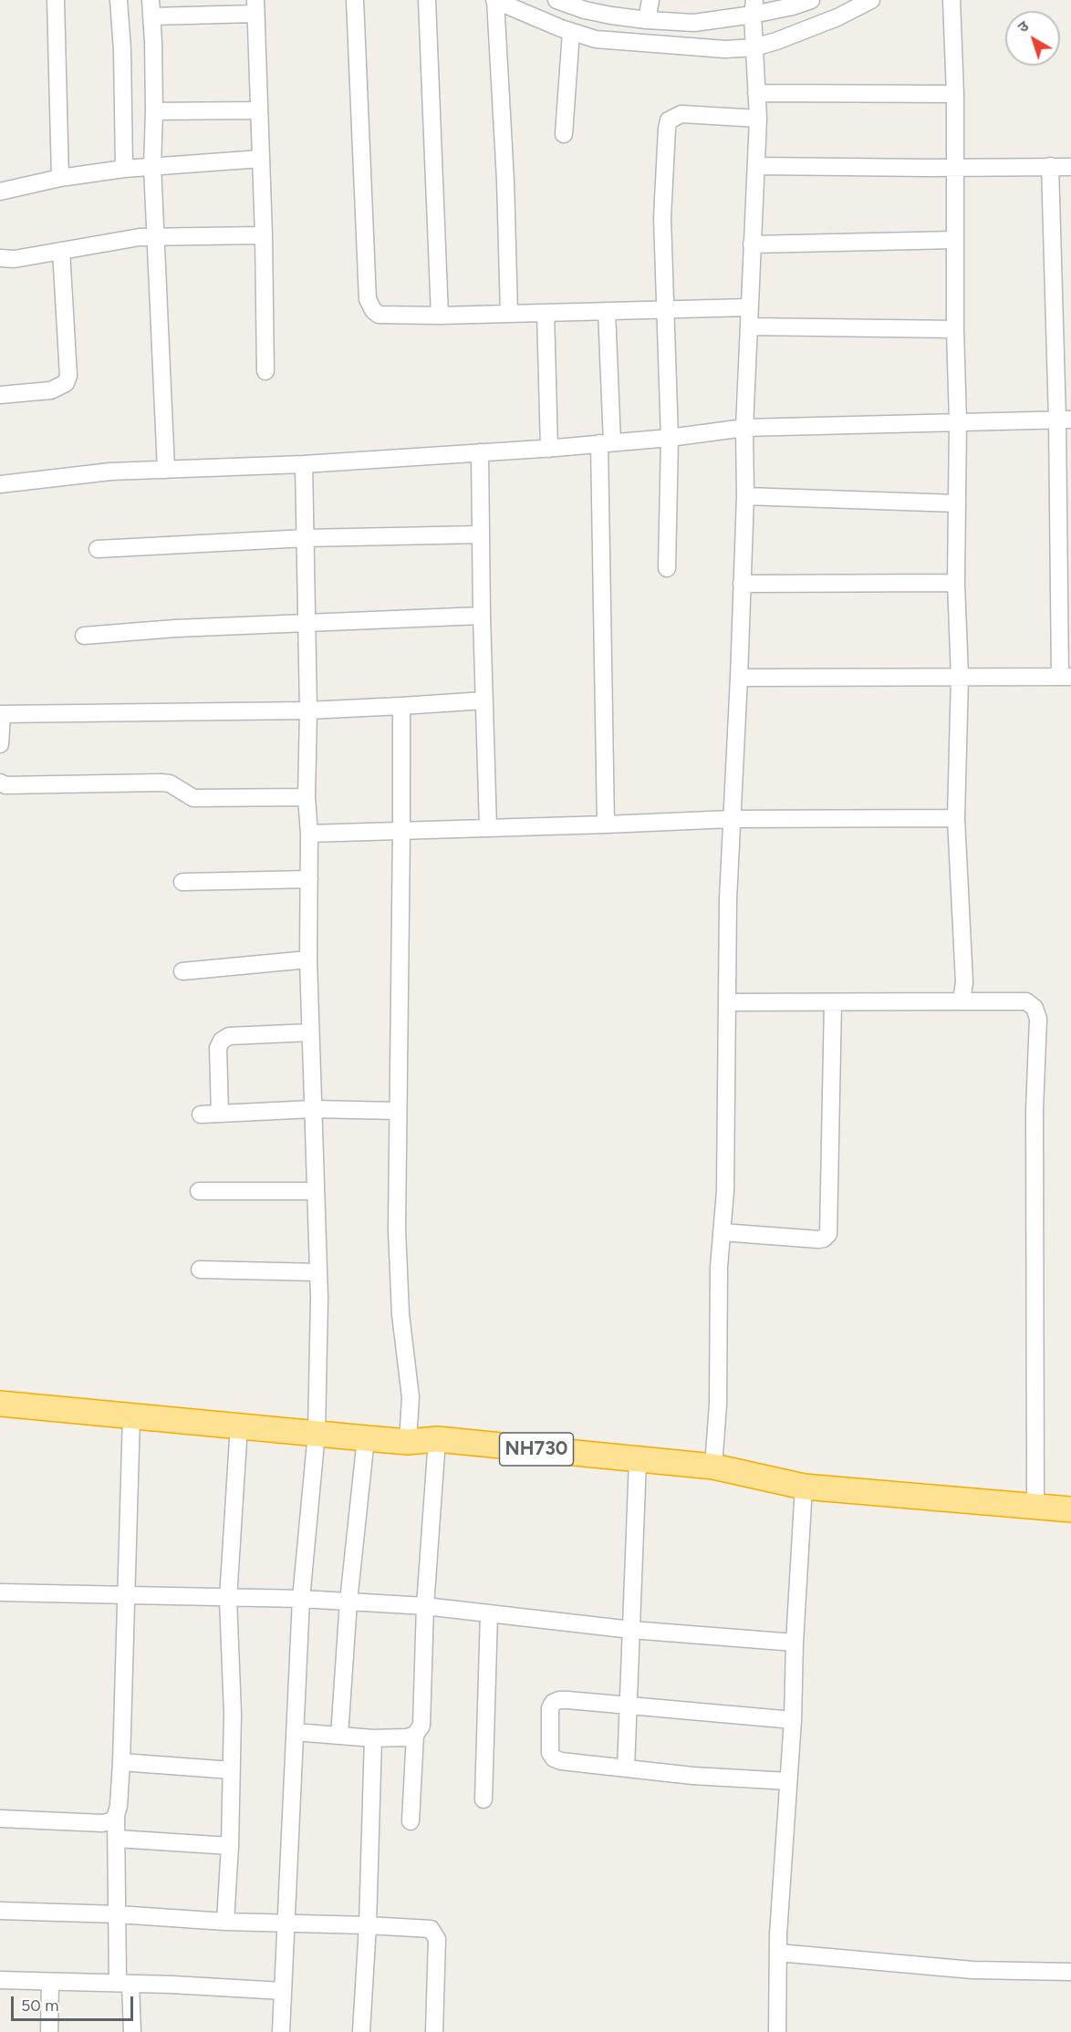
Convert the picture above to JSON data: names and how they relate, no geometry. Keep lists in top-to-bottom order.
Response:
{
  "streets": {
    "highway": ["NH730"]
  },
  "scale_bar": "50 m",
  "north": "top left"
}
